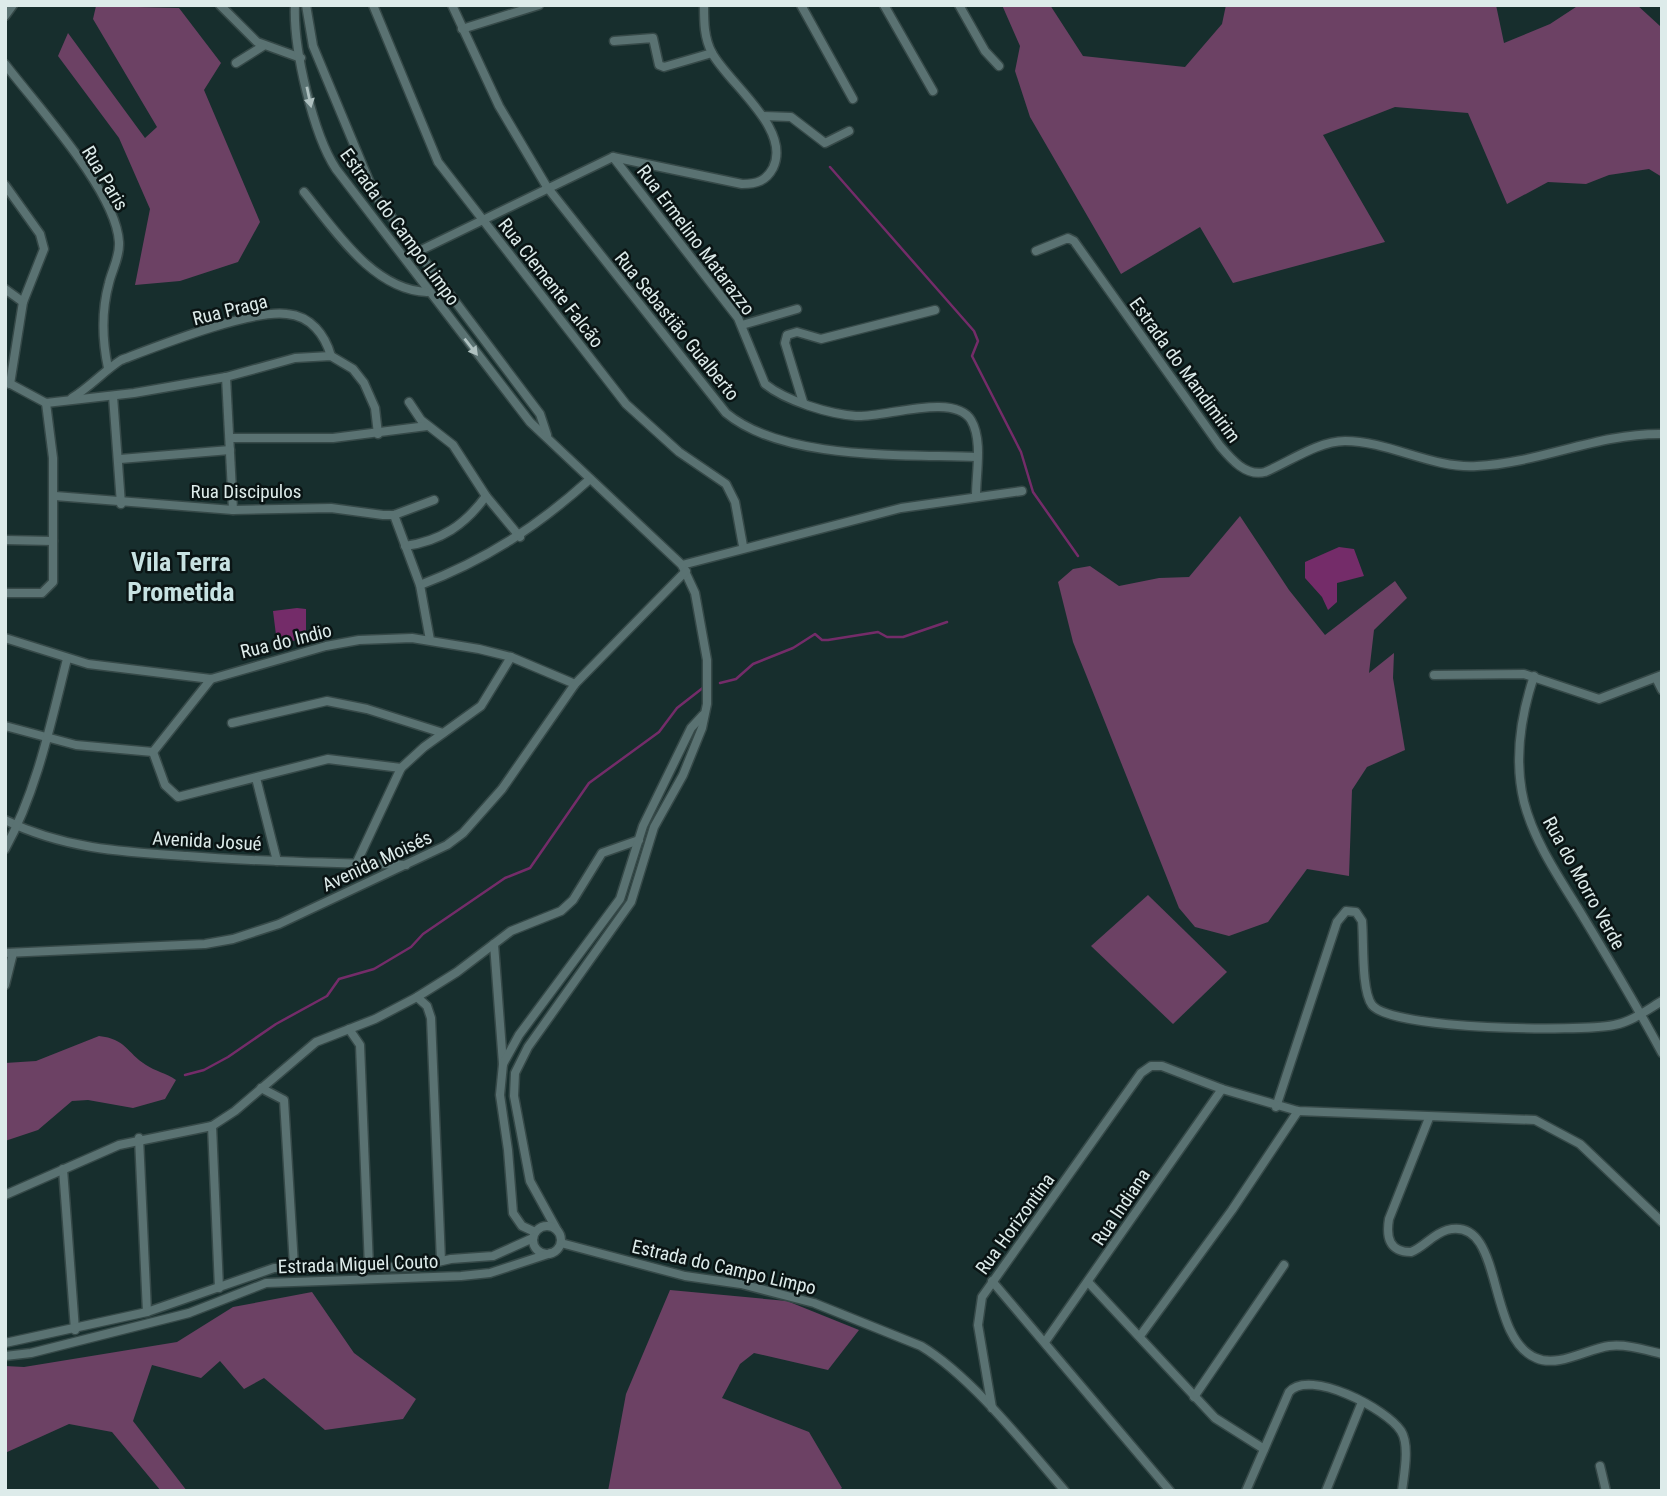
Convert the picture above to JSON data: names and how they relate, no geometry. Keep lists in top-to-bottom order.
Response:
{
  "streets": {
    "street": [
      "Rua Paris",
      "Estrada do Campo Limpo",
      "Rua Ermelino Matarazzo",
      "Rua Clemente Falcão",
      "Rua Praga",
      "Rua Sebastião Gualberto",
      "Estrada do Mandimirim",
      "Rua Discipulos",
      "Rua do Indio",
      "Avenida Josué",
      "Avenida Moisés",
      "Rua do Morro Verde",
      "Rua Indiana",
      "Rua Horizontina",
      "Estrada Miguel Couto"
    ]
  },
  "crossings": [
    ["Rua Paris", "Rua Praga"],
    ["Estrada do Campo Limpo", "Avenida Moisés"],
    ["Estrada do Campo Limpo", "Rua Horizontina"],
    ["Estrada do Campo Limpo", "Estrada Miguel Couto"],
    ["Rua Ermelino Matarazzo", "Rua Sebastião Gualberto"],
    ["Rua do Indio", "Avenida Moisés"],
    ["Avenida Josué", "Avenida Moisés"],
    ["Rua Indiana", "Rua Horizontina"]
  ],
  "districts": ["Vila Terra Prometida"]
}
